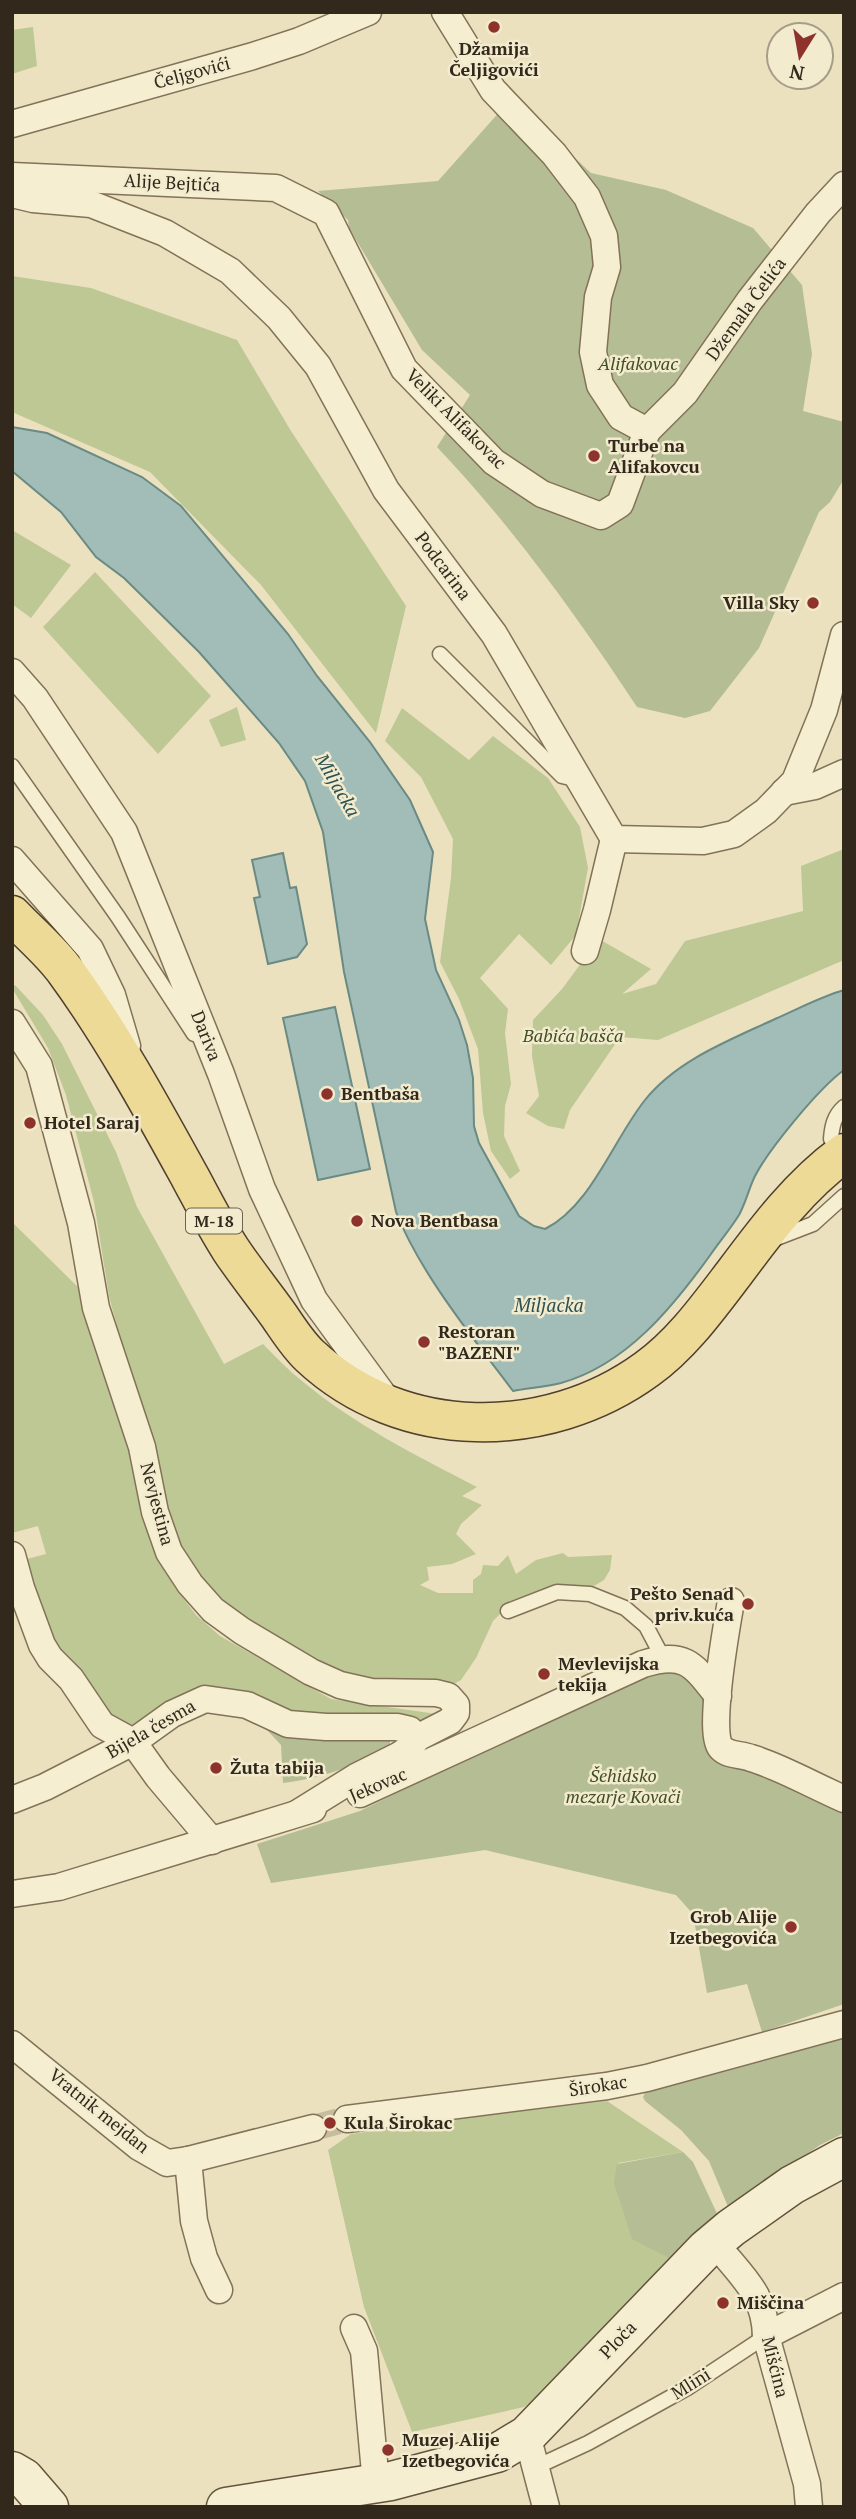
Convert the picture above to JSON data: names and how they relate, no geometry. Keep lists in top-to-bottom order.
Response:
{
  "streets": {
    "main road": ["M-18"],
    "street": [
      "Čeljgovići",
      "Alije Bejtića",
      "Džemala Čelića",
      "Veliki Alifakovac",
      "Podcarina",
      "Dariva",
      "Nevjestina",
      "Bijela česma",
      "Jekovac",
      "Širokac",
      "Vratnik mejdan",
      "Ploča",
      "Mišćina",
      "Mlini"
    ]
  },
  "crossings": [
    ["Alije Bejtića", "Veliki Alifakovac"],
    ["Džemala Čelića", "Veliki Alifakovac"],
    ["Dariva", "M-18"],
    ["Nevjestina", "Bijela česma"],
    ["Nevjestina", "Jekovac"],
    ["Ploča", "Mišćina"],
    ["Ploča", "Mlini"],
    ["Mišćina", "Mlini"]
  ],
  "water": ["Miljacka"],
  "parks": ["Alifakovac", "Babića bašča", "Šehidsko mezarje Kovači"],
  "places": [
    "Džamija Čeljigovići",
    "Turbe na Alifakovcu",
    "Villa Sky",
    "Bentbaša",
    "Hotel Saraj",
    "Nova Bentbasa",
    "Restoran \"BAZENI\"",
    "Pešto Senad priv.kuća",
    "Mevlevijska tekija",
    "Žuta tabija",
    "Grob Alije Izetbegovića",
    "Kula Širokac",
    "Miščina",
    "Muzej Alije Izetbegovića"
  ],
  "north": "bottom"
}
